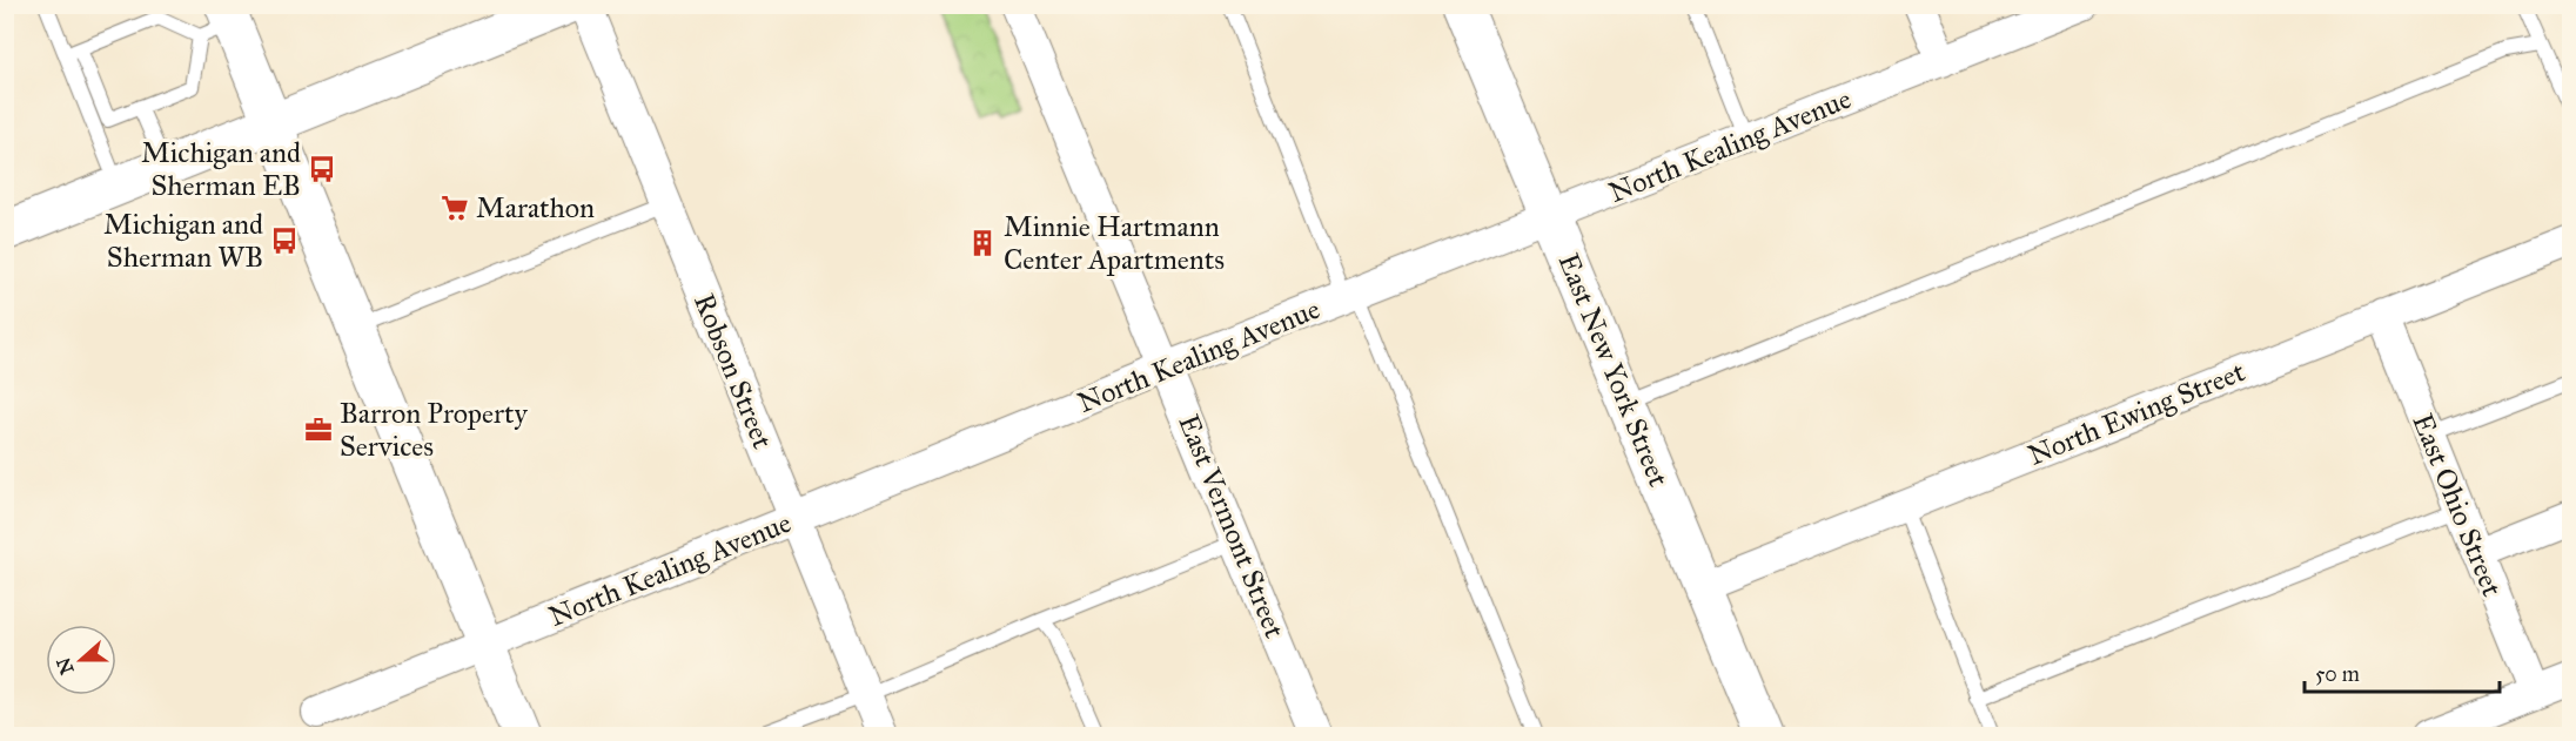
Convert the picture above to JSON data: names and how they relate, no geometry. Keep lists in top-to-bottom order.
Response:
{
  "streets": {
    "main road": ["East New York Street"],
    "street": [
      "North Kealing Avenue",
      "Robson Street",
      "North Ewing Street",
      "East Ohio Street",
      "East Vermont Street"
    ]
  },
  "crossings": [
    ["North Kealing Avenue", "East New York Street"],
    ["North Kealing Avenue", "Robson Street"],
    ["North Kealing Avenue", "East Vermont Street"],
    ["East New York Street", "North Ewing Street"],
    ["North Ewing Street", "East Ohio Street"]
  ],
  "places": {
    "bus stop": ["Michigan and Sherman EB", "Michigan and Sherman WB"],
    "supermarket": ["Marathon"],
    "building": ["Minnie Hartmann Center Apartments"],
    "office": ["Barron Property Services"]
  },
  "scale_bar": "50 m",
  "north": "left"
}
